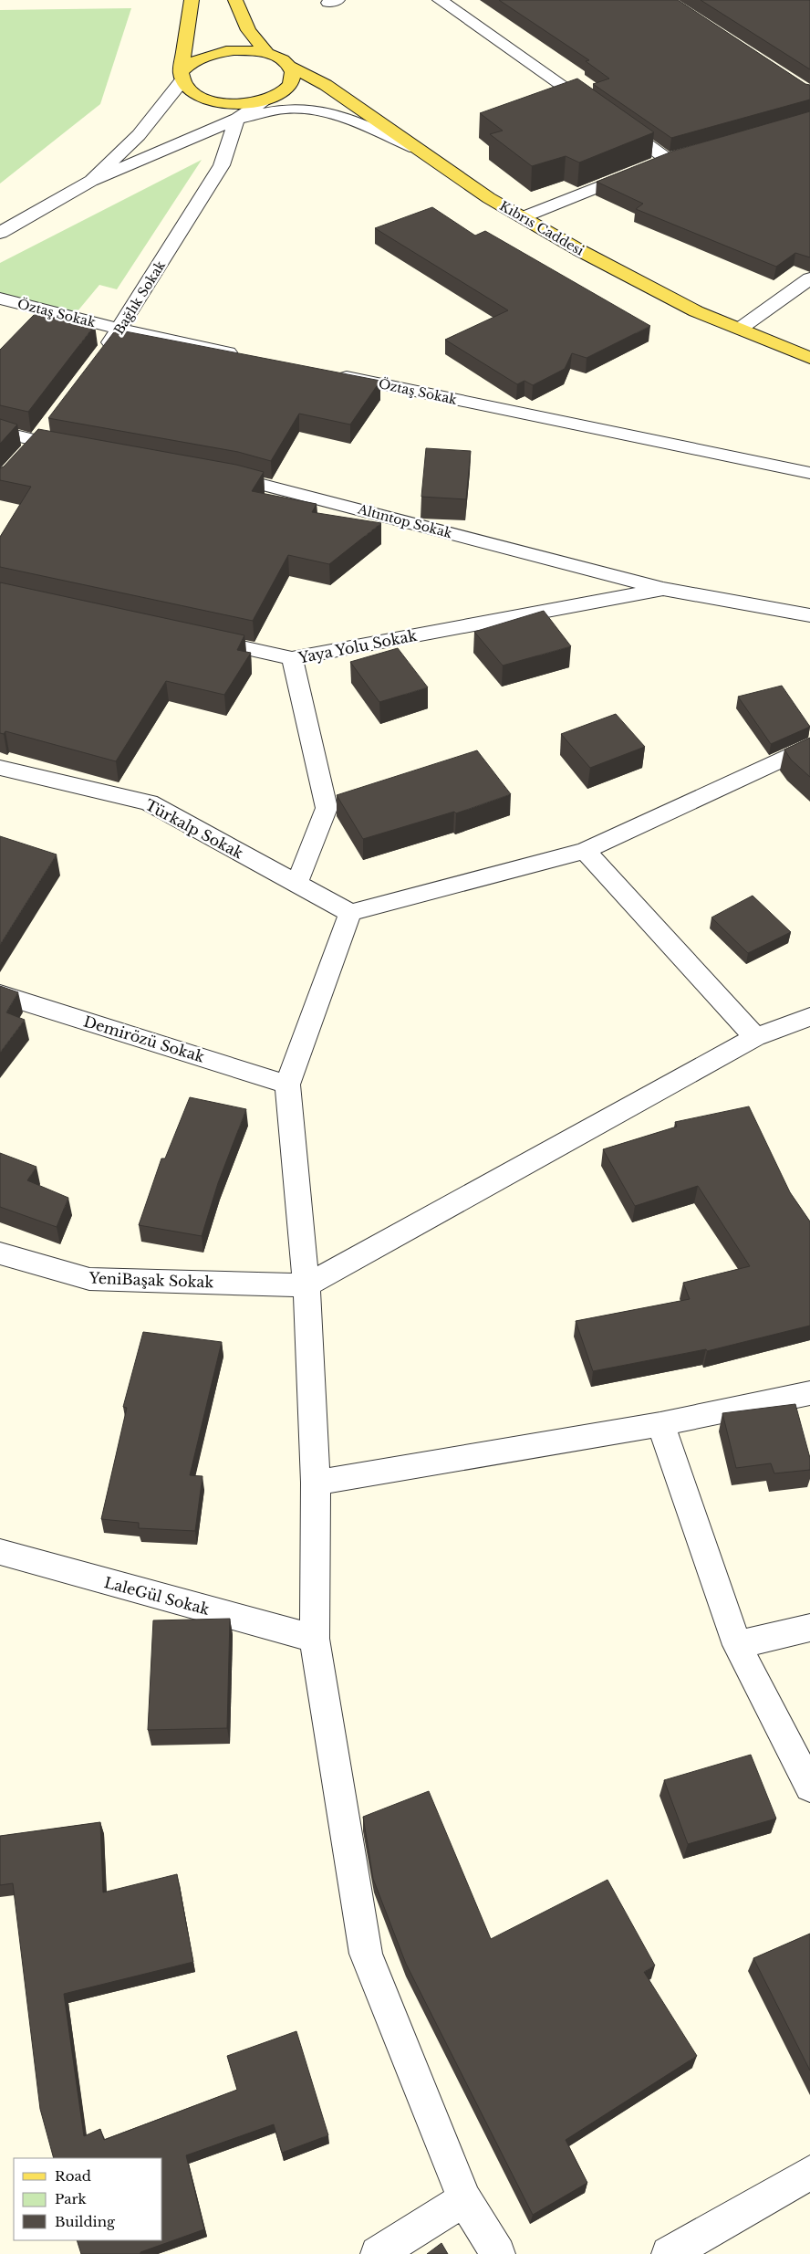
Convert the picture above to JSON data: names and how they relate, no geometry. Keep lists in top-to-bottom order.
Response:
{
  "streets": {
    "main road": ["Kıbrıs Caddesi"],
    "street": [
      "Bağlık Sokak",
      "Öztaş Sokak",
      "Altıntop Sokak",
      "Yaya Yolu Sokak",
      "Türkalp Sokak",
      "Demirözü Sokak",
      "YeniBaşak Sokak",
      "LaleGül Sokak"
    ]
  },
  "crossings": [
    ["Bağlık Sokak", "Öztaş Sokak"],
    ["Altıntop Sokak", "Yaya Yolu Sokak"]
  ],
  "legend": ["Road", "Park", "Building"]
}
